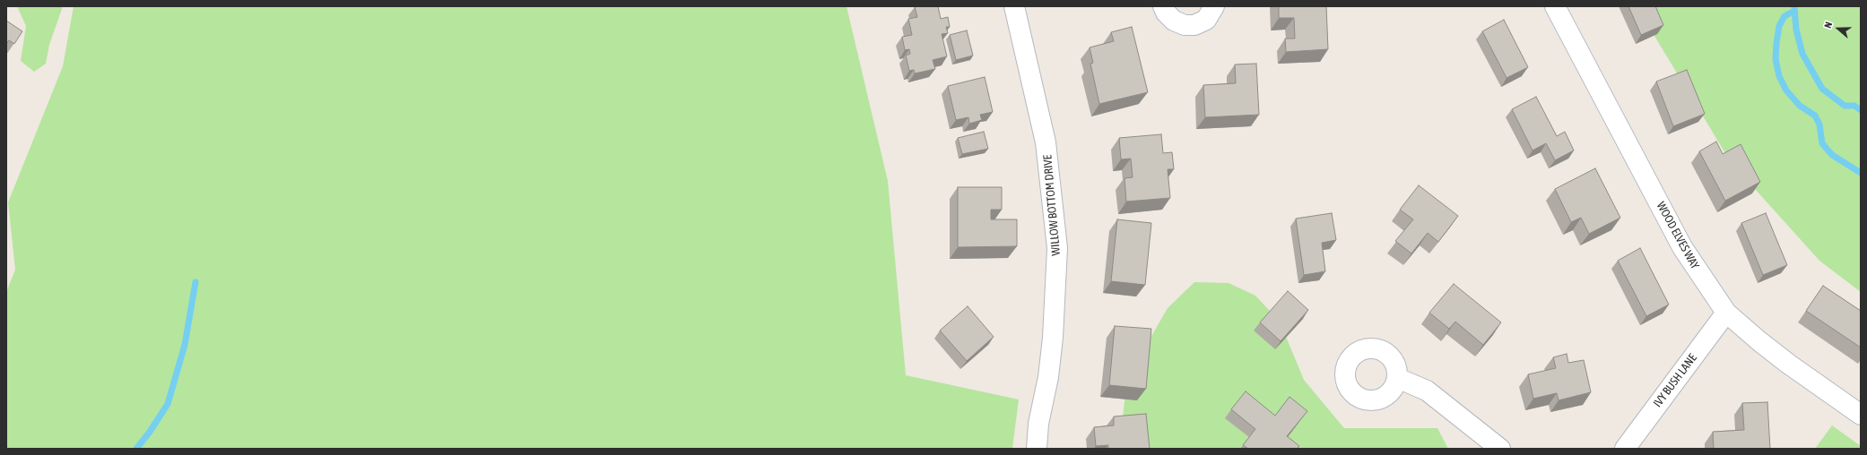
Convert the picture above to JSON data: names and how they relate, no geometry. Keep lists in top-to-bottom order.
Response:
{
  "streets": {
    "street": ["WILLOW BOTTOM DRIVE", "WOOD ELVES WAY", "IVY BUSH LANE"]
  },
  "crossings": [
    ["WOOD ELVES WAY", "IVY BUSH LANE"]
  ],
  "north": "left"
}
